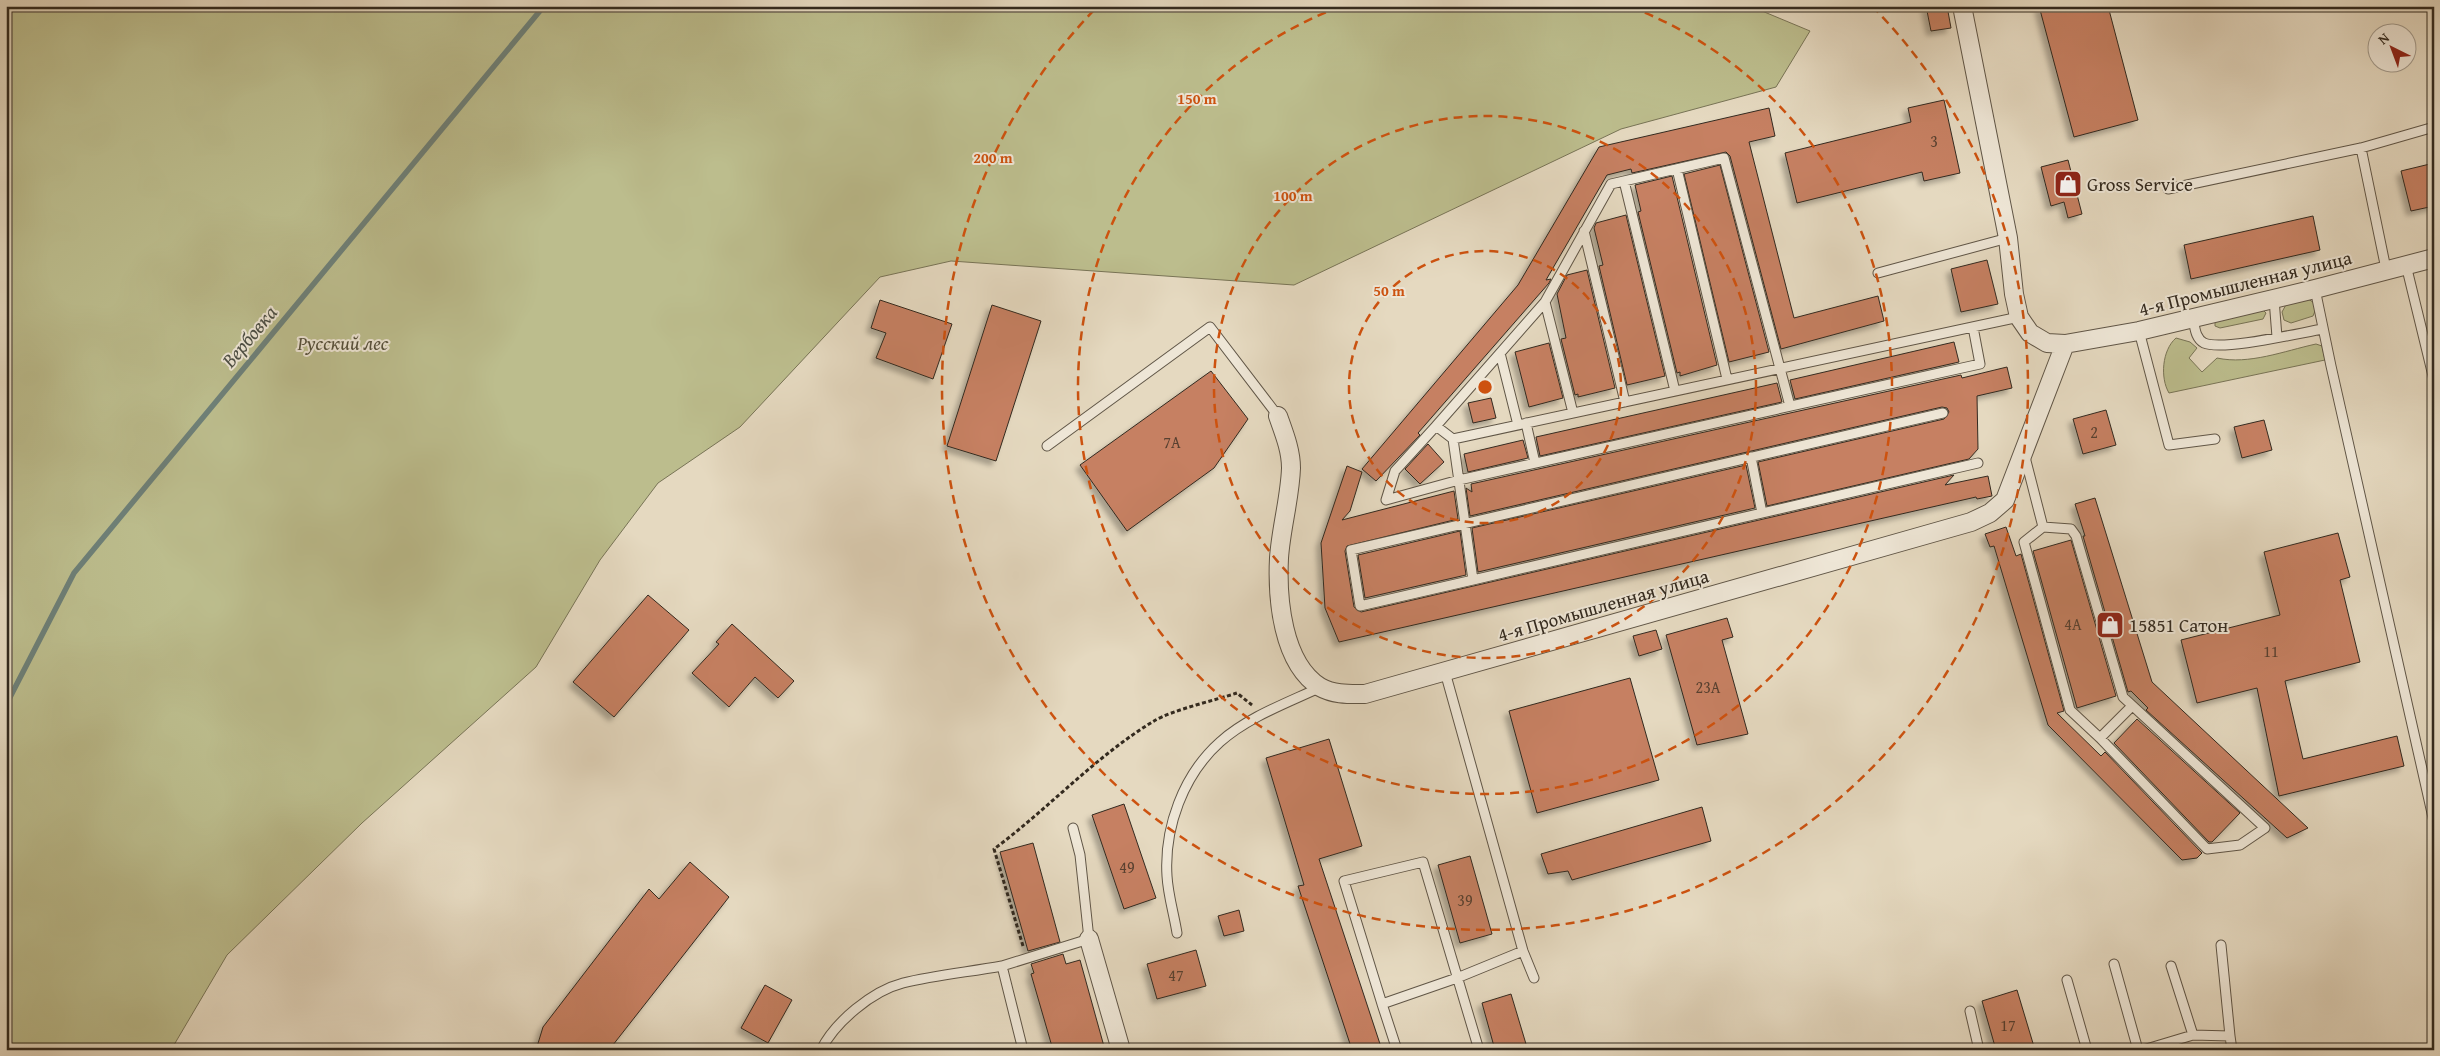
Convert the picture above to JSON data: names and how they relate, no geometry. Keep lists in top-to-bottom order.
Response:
{
  "streets": {
    "street": ["4-я Промышленная улица"]
  },
  "water": ["Вербовка"],
  "parks": ["Русский лес"],
  "places": {
    "shop": ["Gross Service", "15851 Сатон"]
  },
  "house_numbers": [
    "3",
    "2",
    "7А",
    "4А",
    "11",
    "23А",
    "49",
    "39",
    "47",
    "17"
  ],
  "north": "top left",
  "rings": [
    "150 m",
    "200 m",
    "100 m",
    "50 m"
  ]
}
